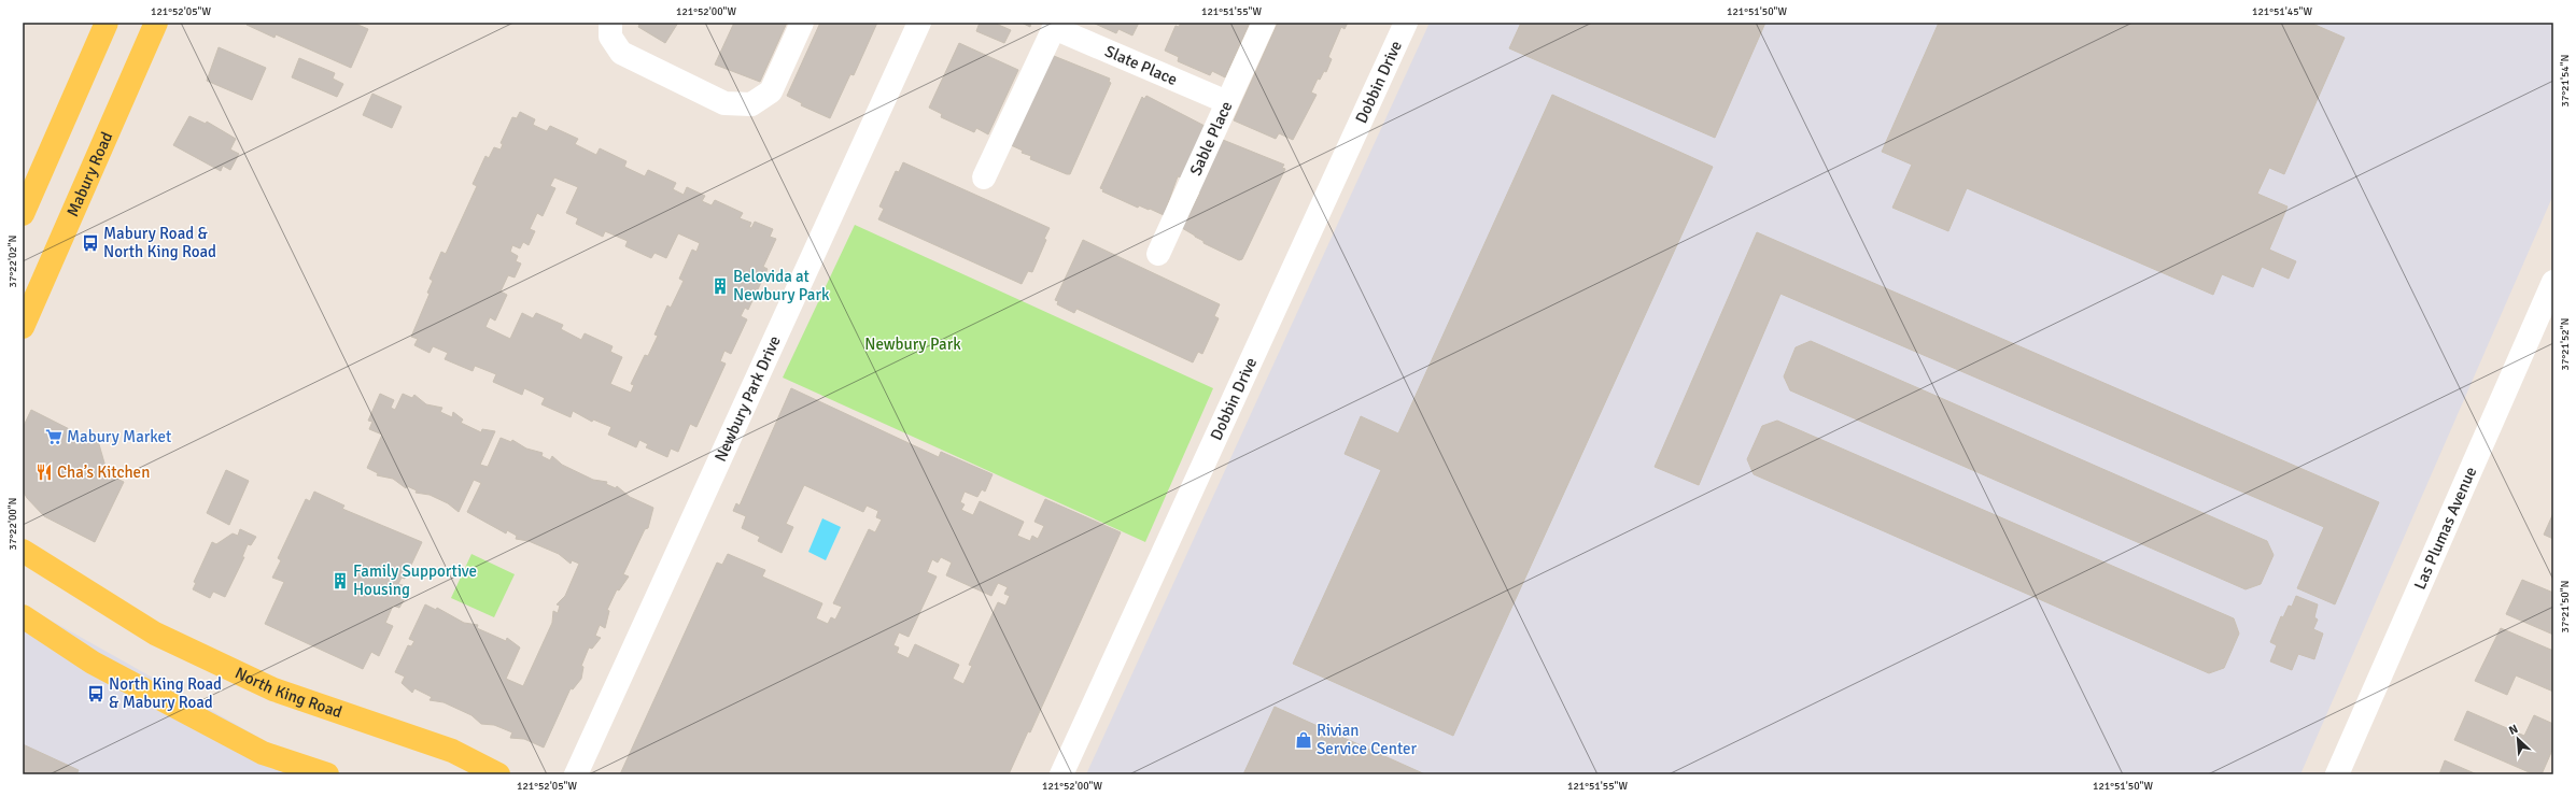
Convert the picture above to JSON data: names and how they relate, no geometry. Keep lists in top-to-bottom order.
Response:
{
  "streets": {
    "main road": ["Mabury Road", "North King Road"],
    "street": [
      "Slate Place",
      "Dobbin Drive",
      "Sable Place",
      "Newbury Park Drive",
      "Las Plumas Avenue"
    ]
  },
  "crossings": [
    ["Slate Place", "Sable Place"]
  ],
  "parks": ["Newbury Park"],
  "places": {
    "bus stop": ["Mabury Road & North King Road", "North King Road & Mabury Road"],
    "building": ["Belovida at Newbury Park", "Family Supportive Housing"],
    "supermarket": ["Mabury Market"],
    "restaurant": ["Cha’s Kitchen"],
    "shop": ["Rivian Service Center"]
  },
  "north": "top left",
  "coordinates": [
    "121°52'05\"W",
    "121°52'00\"W",
    "121°51'55\"W",
    "121°51'50\"W",
    "121°51'45\"W",
    "37°21'54\"N",
    "37°22'02\"N",
    "37°21'52\"N",
    "37°22'00\"N",
    "37°21'50\"N"
  ]
}
